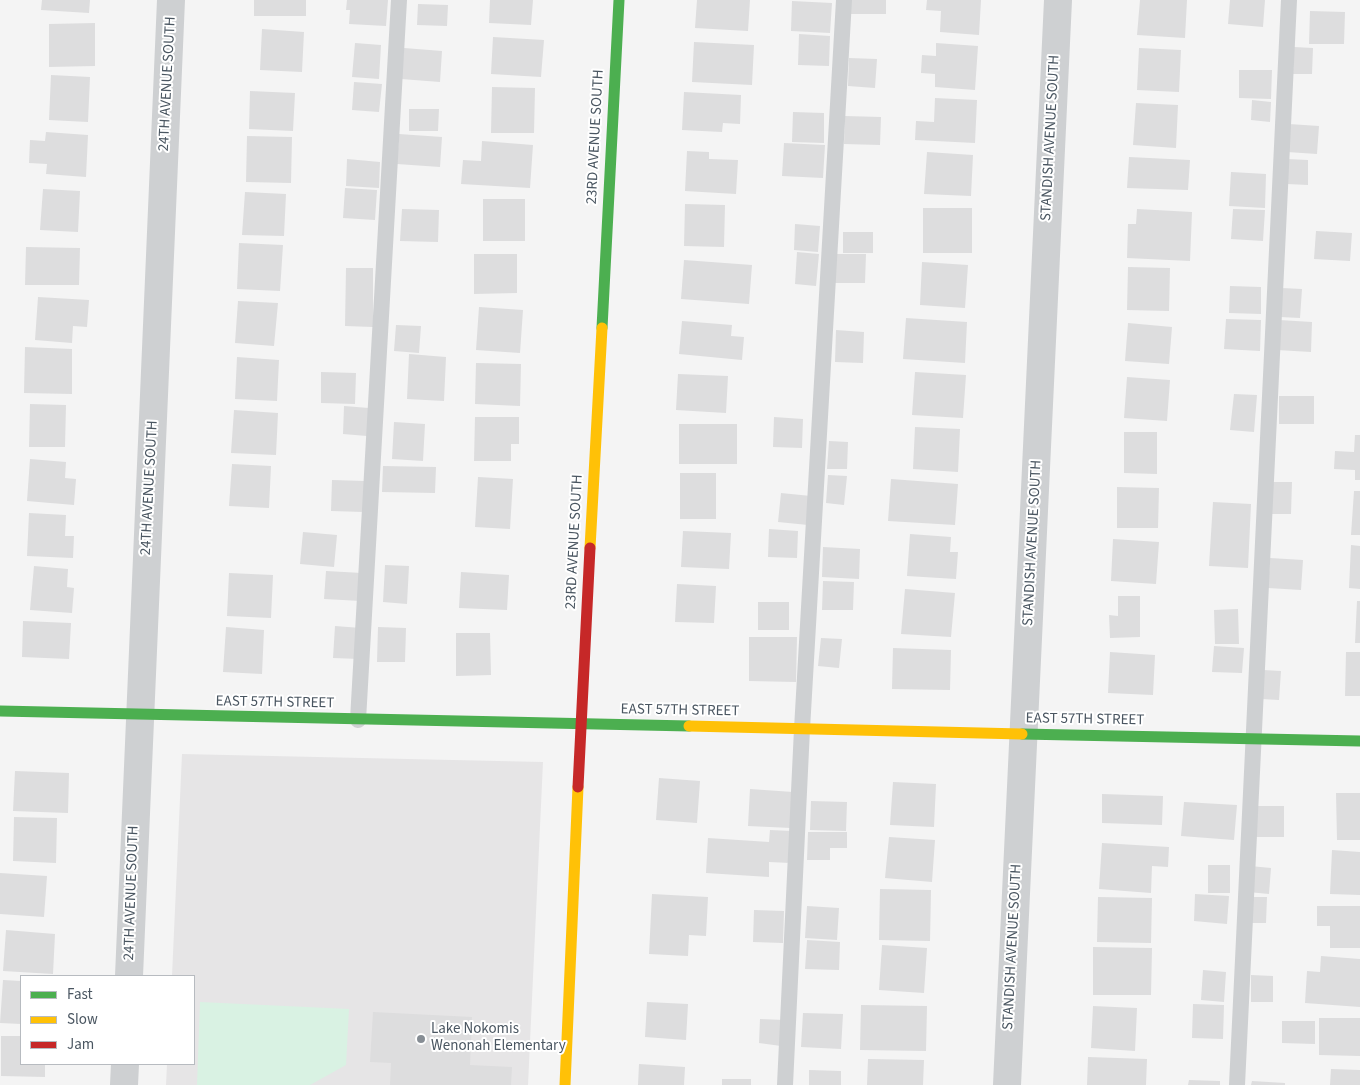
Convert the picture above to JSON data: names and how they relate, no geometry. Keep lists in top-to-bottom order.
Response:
{
  "streets": {
    "street": [
      "24TH AVENUE SOUTH",
      "23RD AVENUE SOUTH",
      "STANDISH AVENUE SOUTH",
      "EAST 57TH STREET"
    ]
  },
  "crossings": [
    ["24TH AVENUE SOUTH", "EAST 57TH STREET"],
    ["23RD AVENUE SOUTH", "EAST 57TH STREET"],
    ["STANDISH AVENUE SOUTH", "EAST 57TH STREET"]
  ],
  "places": ["Lake Nokomis Wenonah Elementary"],
  "legend": ["Fast", "Slow", "Jam"]
}
